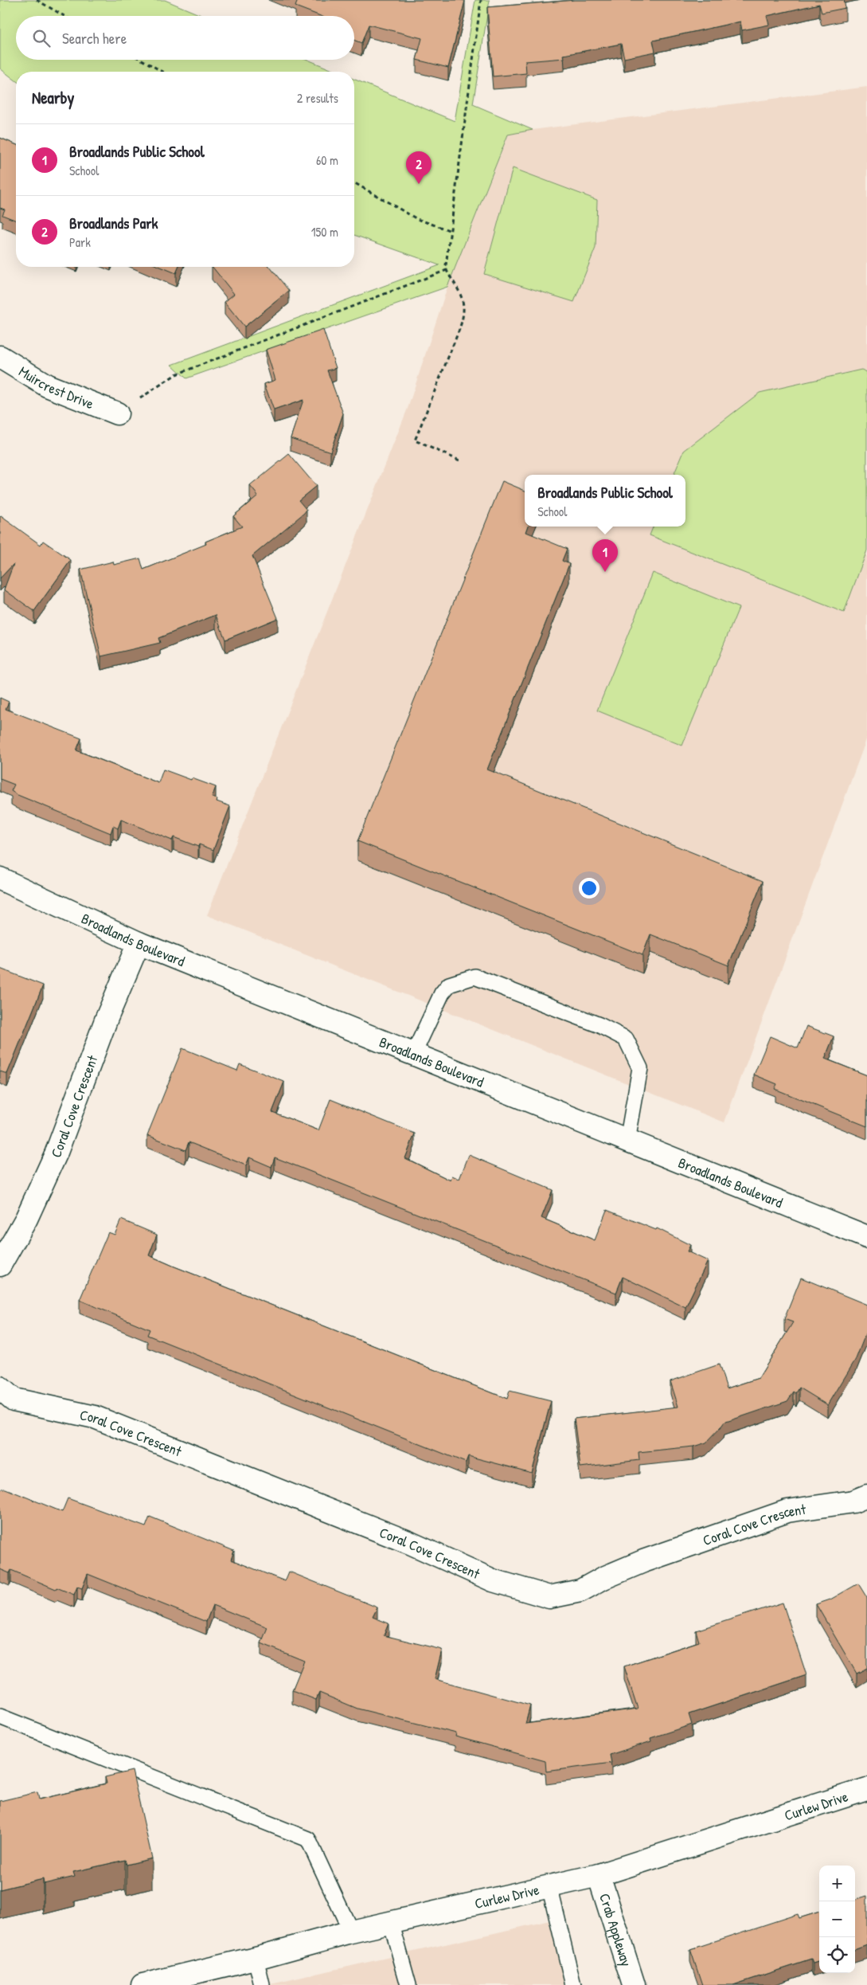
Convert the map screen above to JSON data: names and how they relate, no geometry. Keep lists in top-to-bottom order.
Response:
{
  "streets": {
    "street": [
      "Muircrest Drive",
      "Broadlands Boulevard",
      "Coral Cove Crescent",
      "Curlew Drive",
      "Crab Appleway"
    ]
  },
  "crossings": [
    ["Broadlands Boulevard", "Coral Cove Crescent"],
    ["Curlew Drive", "Crab Appleway"]
  ],
  "page": {
    "search": "Search here",
    "heading": ["Nearby", "2 results"],
    "list": [
      {
        "mark": "1",
        "name": "Broadlands Public School",
        "note": "School",
        "value": "60 m"
      },
      {
        "mark": "2",
        "name": "Broadlands Park",
        "note": "Park",
        "value": "150 m"
      }
    ],
    "pins": ["2", "1"],
    "popup": ["Broadlands Public School", "School"],
    "map_buttons": ["+", "−"]
  }
}
